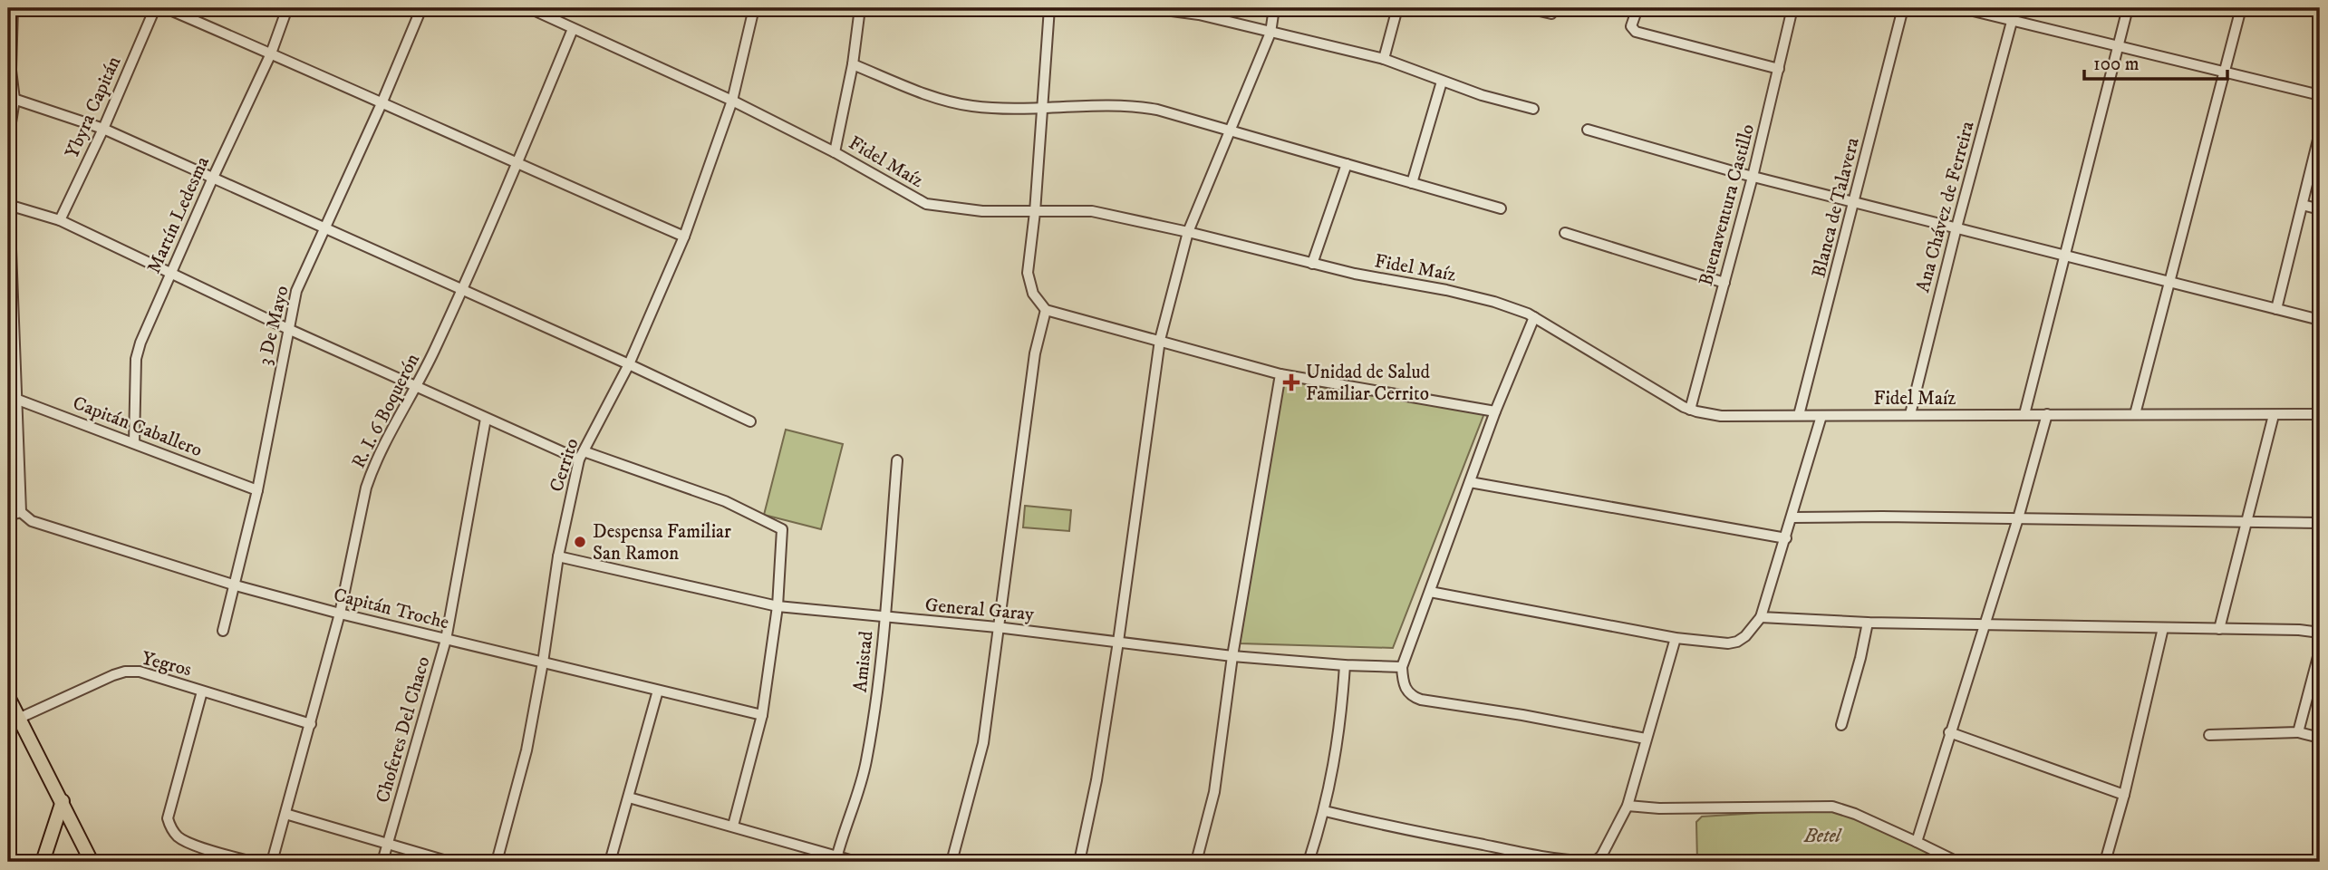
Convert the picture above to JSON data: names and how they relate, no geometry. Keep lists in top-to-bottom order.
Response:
{
  "streets": {
    "street": [
      "Ybyra Capitán",
      "Fidel Maíz",
      "Buenaventura Castillo",
      "Ana Chávez de Ferreira",
      "Blanca de Talavera",
      "Martín Ledesma",
      "3 De Mayo",
      "R. I. 6 Boquerón",
      "Capitán Caballero",
      "Cerrito",
      "Capitán Troche",
      "General Garay",
      "Amistad",
      "Yegros",
      "Choferes Del Chaco"
    ]
  },
  "crossings": [
    ["Fidel Maíz", "Buenaventura Castillo"],
    ["Fidel Maíz", "Ana Chávez de Ferreira"],
    ["Fidel Maíz", "Blanca de Talavera"],
    ["Fidel Maíz", "R. I. 6 Boquerón"],
    ["Fidel Maíz", "Cerrito"],
    ["Martín Ledesma", "Capitán Caballero"],
    ["3 De Mayo", "Capitán Caballero"],
    ["3 De Mayo", "Capitán Troche"],
    ["R. I. 6 Boquerón", "Capitán Troche"],
    ["R. I. 6 Boquerón", "Yegros"],
    ["Cerrito", "Capitán Troche"],
    ["Cerrito", "General Garay"],
    ["Capitán Troche", "Choferes Del Chaco"],
    ["General Garay", "Amistad"]
  ],
  "parks": ["Betel"],
  "places": {
    "health": ["Unidad de Salud Familiar Cerrito"],
    "other": ["Despensa Familiar San Ramon"]
  },
  "scale_bar": "100 m"
}
